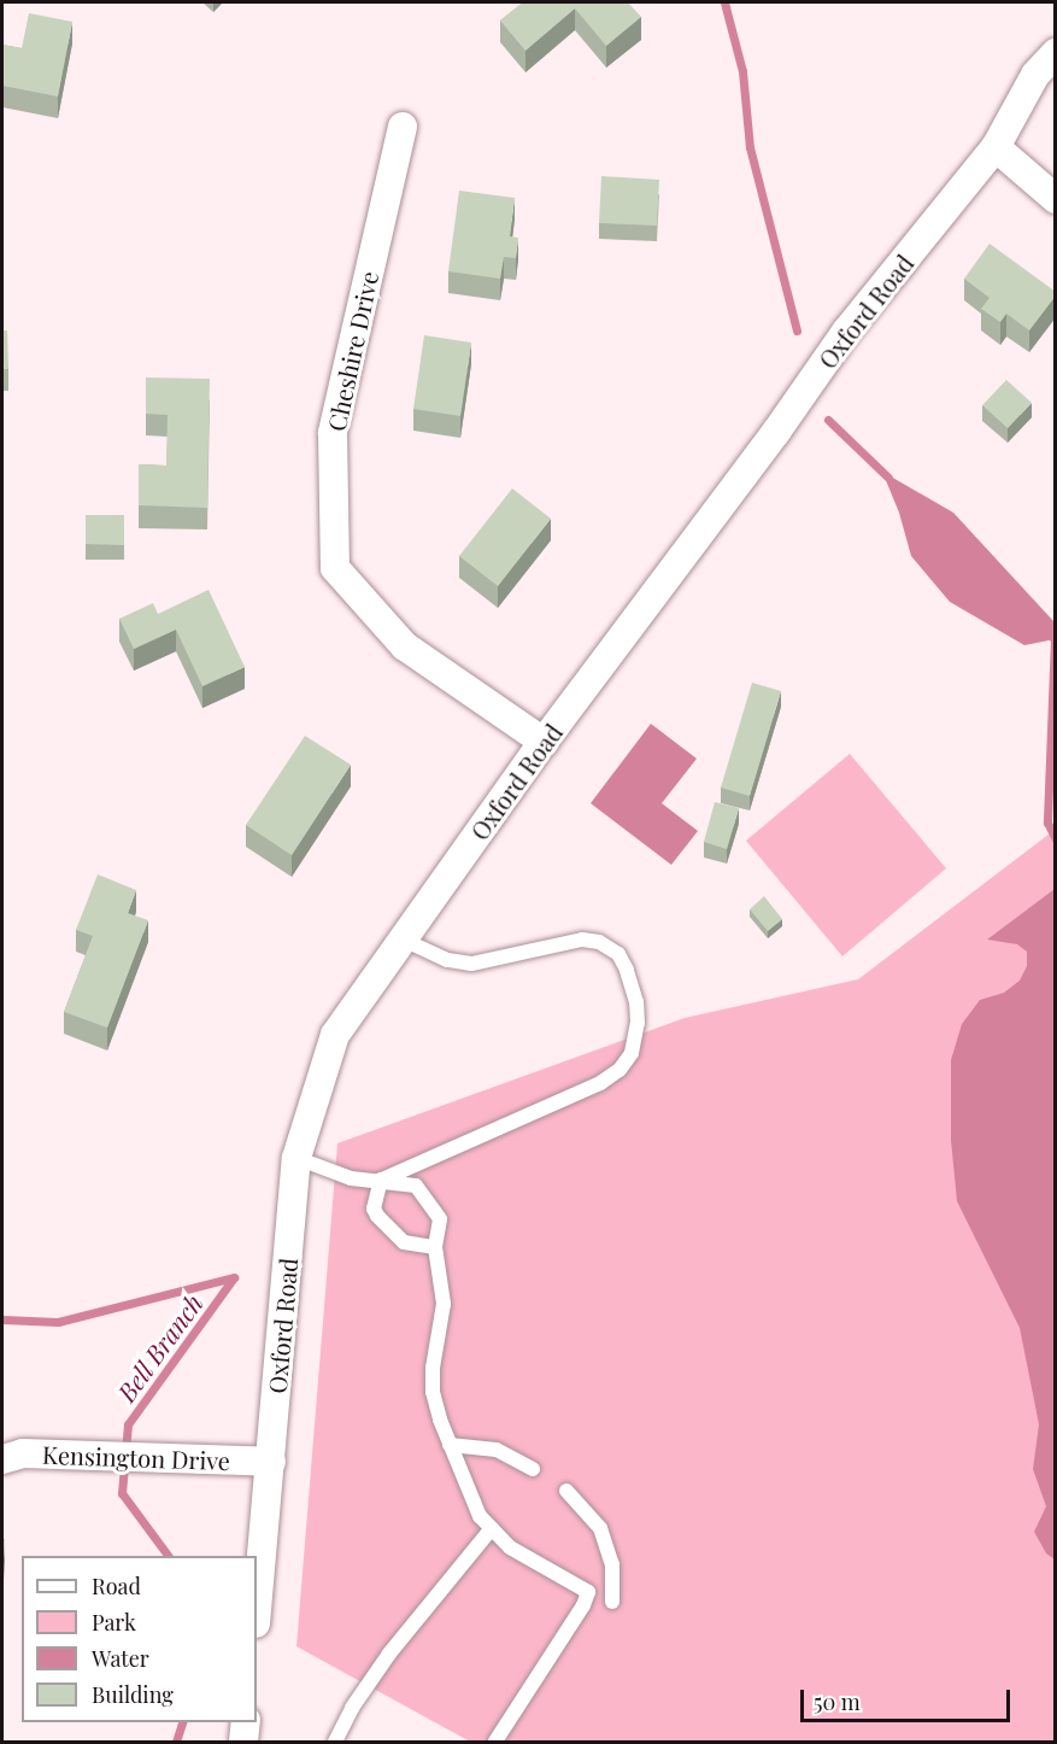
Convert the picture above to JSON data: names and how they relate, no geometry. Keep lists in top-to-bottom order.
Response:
{
  "streets": {
    "street": ["Oxford Road", "Cheshire Drive", "Kensington Drive"]
  },
  "crossings": [
    ["Oxford Road", "Cheshire Drive"],
    ["Oxford Road", "Kensington Drive"]
  ],
  "water": ["Bell Branch"],
  "legend": [
    "Road",
    "Park",
    "Water",
    "Building"
  ],
  "scale_bar": "50 m"
}
